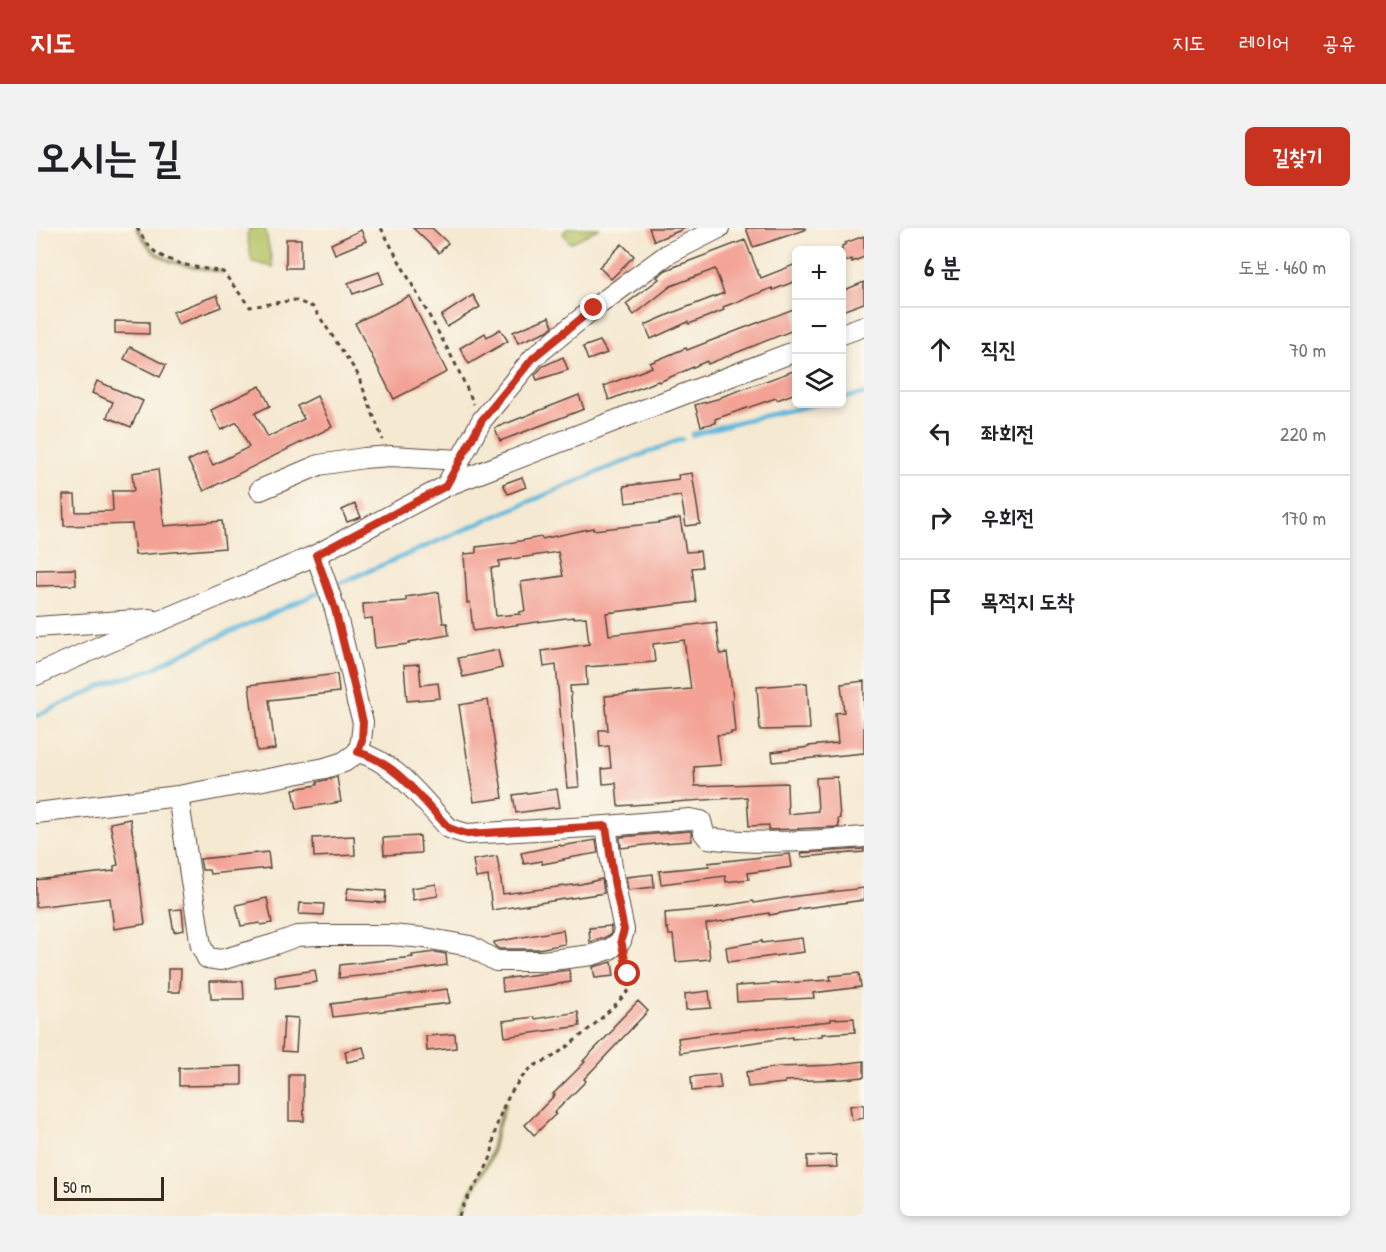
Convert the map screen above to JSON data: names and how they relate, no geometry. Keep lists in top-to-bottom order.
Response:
{
  "scale_bar": "50 m",
  "page": {
    "header": "지도",
    "nav": ["지도", "레이어", "공유"],
    "title": "오시는 길",
    "buttons": "길찾기",
    "heading": ["6 분", "도보 · 460 m"],
    "map_buttons": ["+", "−"],
    "list": [
      ["직진", "70 m"],
      ["좌회전", "220 m"],
      ["우회전", "170 m"],
      "목적지 도착"
    ],
    "scale": "50 m"
  }
}
